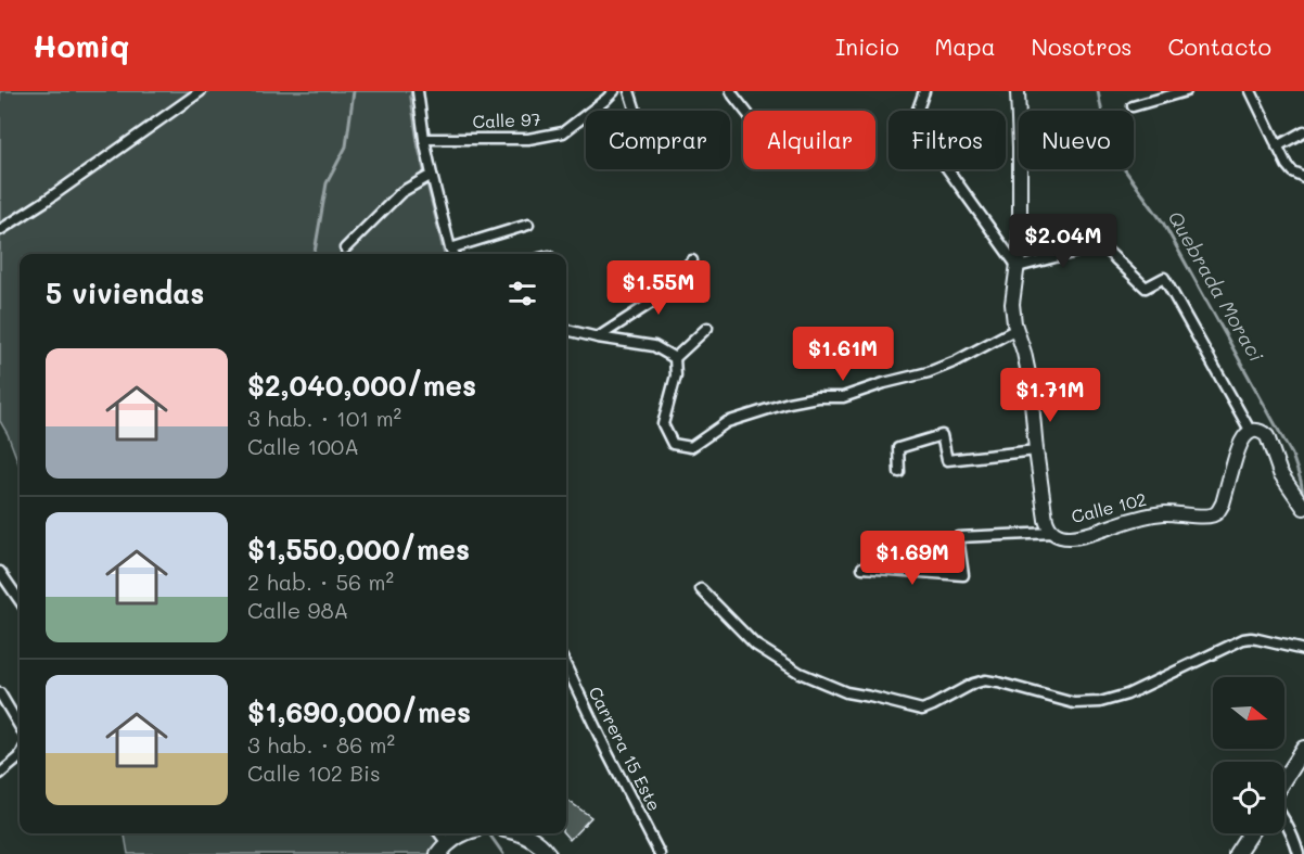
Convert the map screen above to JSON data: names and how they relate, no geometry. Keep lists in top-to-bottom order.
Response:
{
  "streets": {
    "street": ["Calle 97", "Calle 102", "Carrera 15 Este"]
  },
  "water": ["Quebrada Moraci"],
  "north": "right",
  "page": {
    "header": "Homiq",
    "nav": [
      "Inicio",
      "Mapa",
      "Nosotros",
      "Contacto"
    ],
    "chip": [
      "Comprar",
      "Alquilar",
      "Filtros",
      "Nuevo"
    ],
    "price": [
      "$2.04M",
      "$1.55M",
      "$1.61M",
      "$1.71M",
      "$1.69M"
    ],
    "heading": "5 viviendas",
    "list": [
      {
        "name": "$2,040,000/mes",
        "note": "3 hab. · 101 m² · Calle 100A"
      },
      {
        "name": "$1,550,000/mes",
        "note": "2 hab. · 56 m² · Calle 98A"
      },
      {
        "name": "$1,690,000/mes",
        "note": "3 hab. · 86 m² · Calle 102 Bis"
      }
    ]
  }
}
